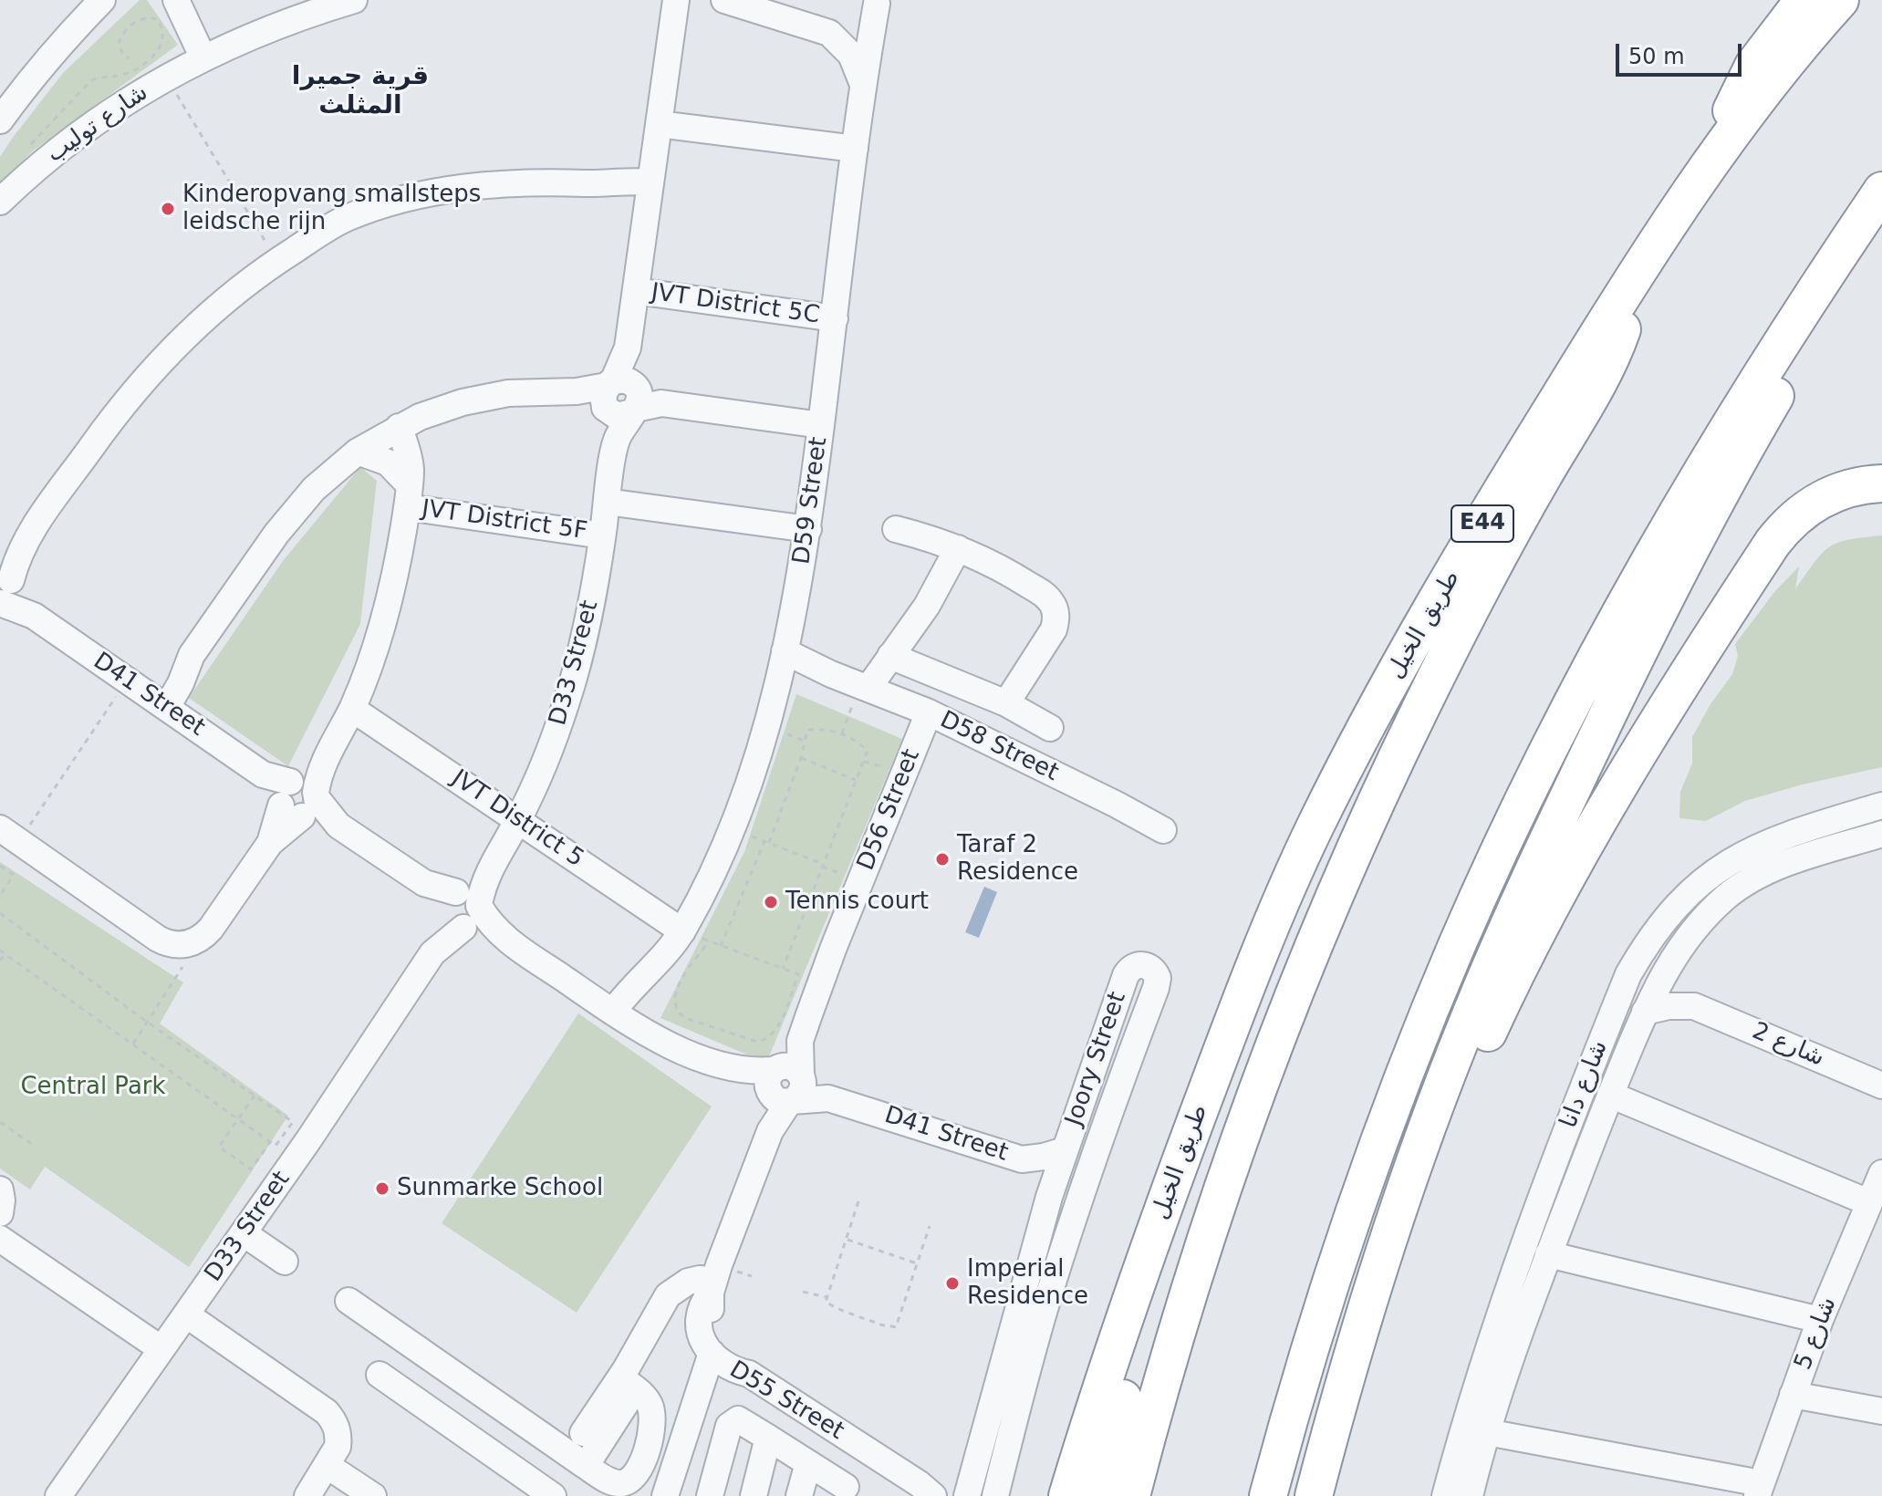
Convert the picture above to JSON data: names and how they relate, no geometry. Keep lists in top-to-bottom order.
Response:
{
  "streets": {
    "highway": ["E44", "طريق الخيل"],
    "street": [
      "شارع توليب",
      "JVT District 5C",
      "D59 Street",
      "JVT District 5F",
      "D33 Street",
      "D41 Street",
      "D58 Street",
      "D56 Street",
      "JVT District 5",
      "شارع 2",
      "Joory Street",
      "شارع دانا",
      "شارع 5",
      "D55 Street"
    ]
  },
  "crossings": [
    ["JVT District 5C", "D59 Street"],
    ["JVT District 5C", "D33 Street"],
    ["D59 Street", "D41 Street"],
    ["D59 Street", "D58 Street"],
    ["D59 Street", "JVT District 5"],
    ["JVT District 5F", "D33 Street"],
    ["D33 Street", "D41 Street"],
    ["D33 Street", "JVT District 5"],
    ["D41 Street", "D56 Street"],
    ["D41 Street", "Joory Street"],
    ["D58 Street", "D56 Street"],
    ["D56 Street", "D55 Street"],
    ["شارع 2", "شارع دانا"],
    ["Joory Street", "D55 Street"]
  ],
  "districts": ["قرية جميرا المثلث"],
  "parks": ["Central Park"],
  "places": [
    "Kinderopvang smallsteps leidsche rijn",
    "Taraf 2 Residence",
    "Tennis court",
    "Sunmarke School",
    "Imperial Residence"
  ],
  "scale_bar": "50 m"
}
